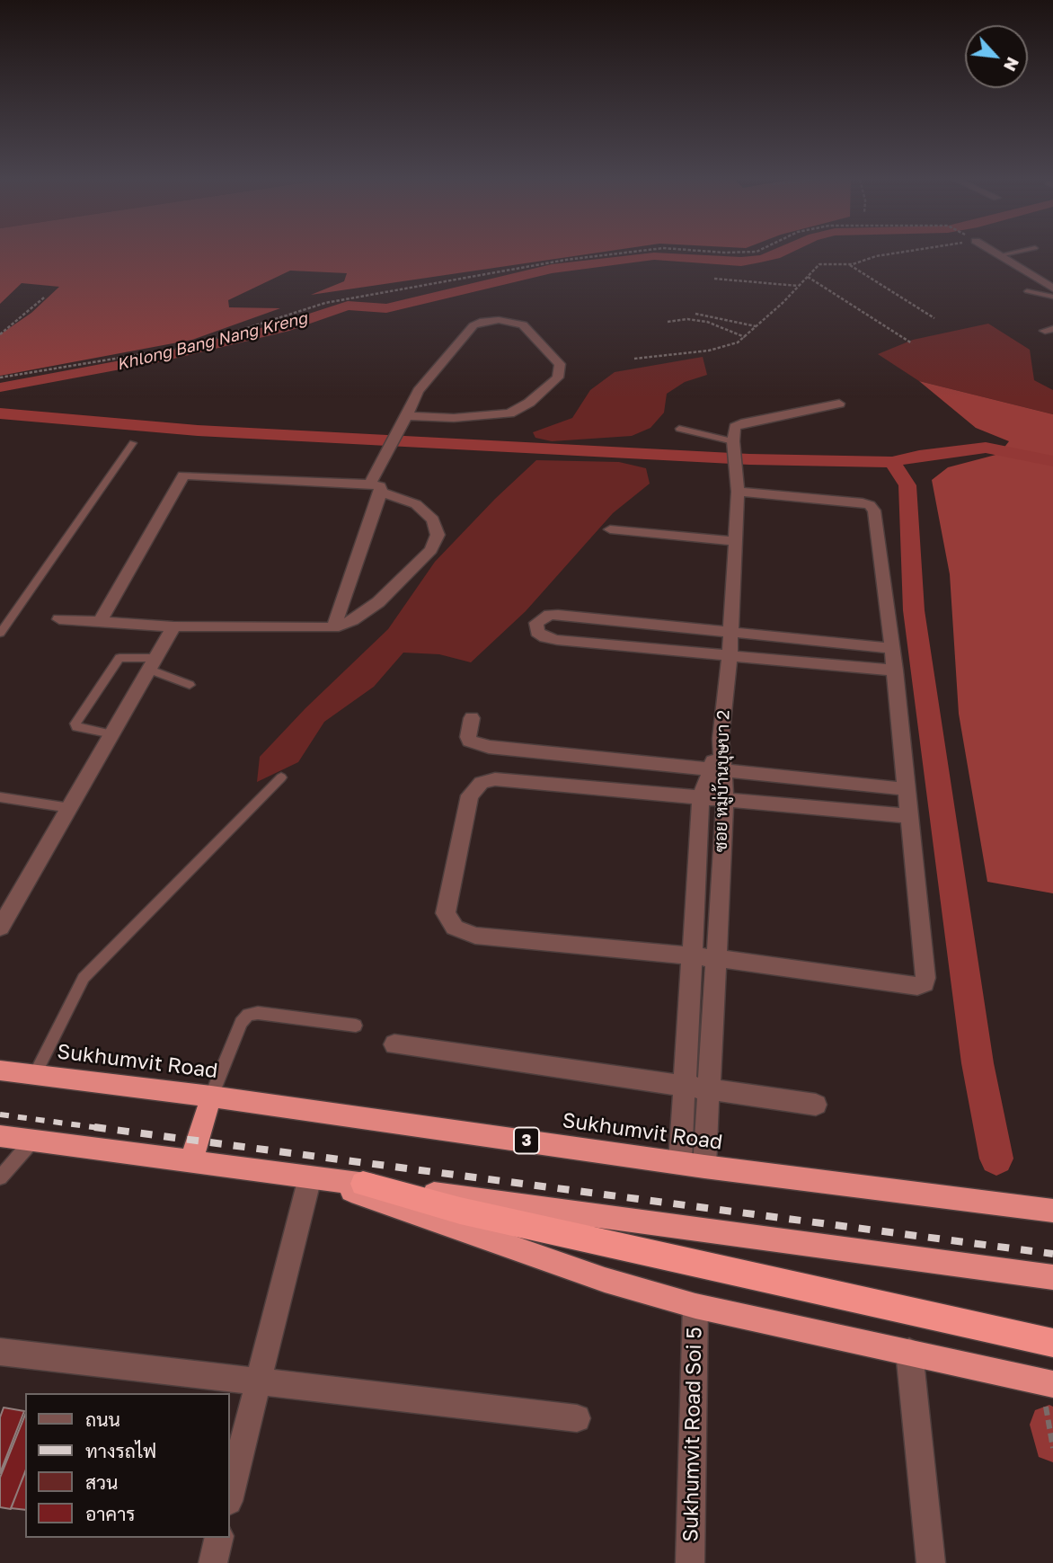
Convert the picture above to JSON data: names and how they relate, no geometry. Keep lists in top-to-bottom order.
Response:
{
  "streets": {
    "highway": ["Sukhumvit Road", "3"],
    "street": ["ซอย หมู่บ้านบุษบา 2", "Sukhumvit Road Soi 5"]
  },
  "crossings": [
    ["ซอย หมู่บ้านบุษบา 2", "Sukhumvit Road"]
  ],
  "water": ["Khlong Bang Nang Kreng"],
  "legend": [
    "ถนน",
    "ทางรถไฟ",
    "สวน",
    "อาคาร"
  ],
  "north": "bottom right"
}
